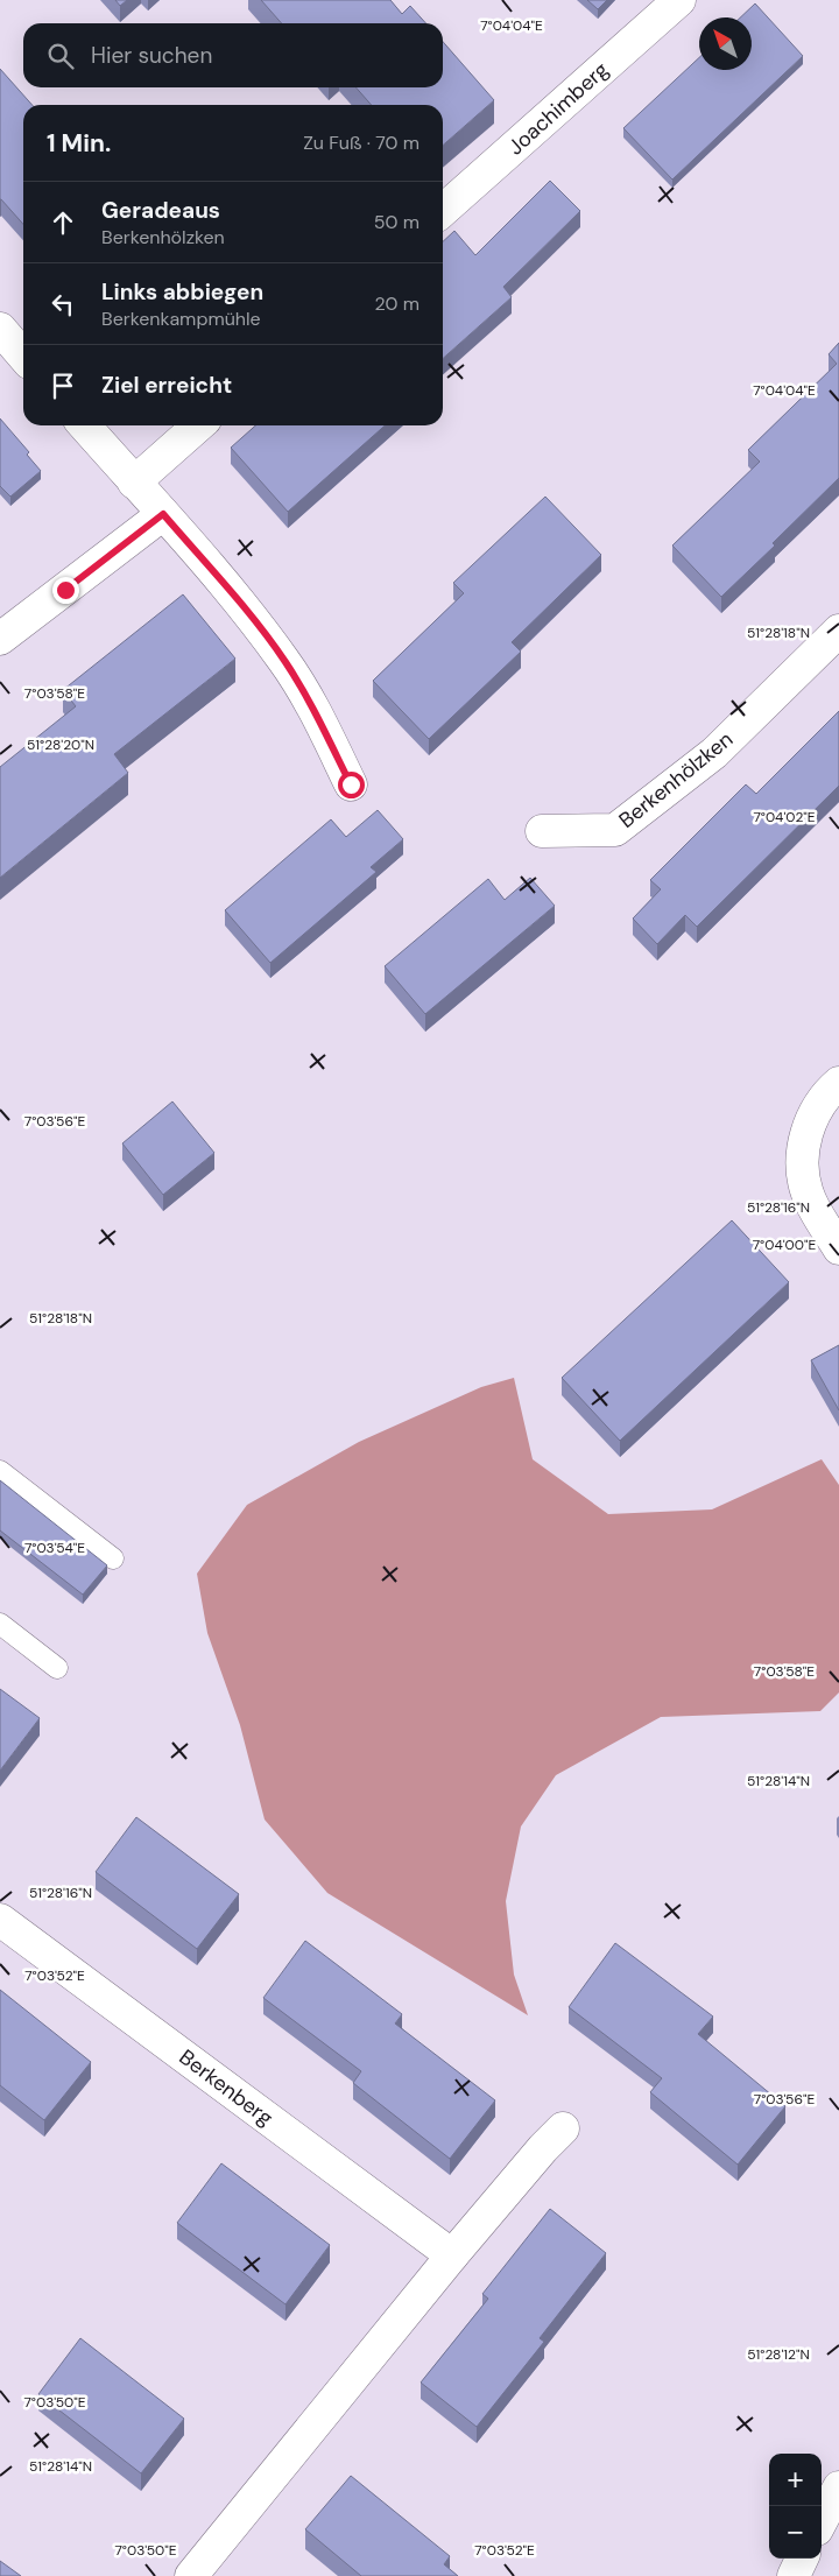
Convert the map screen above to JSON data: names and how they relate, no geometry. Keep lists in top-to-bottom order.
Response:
{
  "streets": {
    "street": ["Joachimberg", "Berkenhölzken", "Berkenberg"]
  },
  "north": "top left",
  "page": {
    "search": "Hier suchen",
    "heading": ["1 Min.", "Zu Fuß · 70 m"],
    "list": [
      ["Geradeaus", "Berkenhölzken", "50 m"],
      ["Links abbiegen", "Berkenkampmühle", "20 m"],
      "Ziel erreicht"
    ],
    "map_buttons": ["+", "−"]
  },
  "coordinates": [
    "7°04'04\"E",
    "51°28'18\"N",
    "7°03'58\"E",
    "51°28'20\"N",
    "7°04'02\"E",
    "7°03'56\"E",
    "51°28'16\"N",
    "7°04'00\"E",
    "7°03'54\"E",
    "51°28'14\"N",
    "7°03'52\"E",
    "51°28'12\"N",
    "7°03'50\"E"
  ]
}
